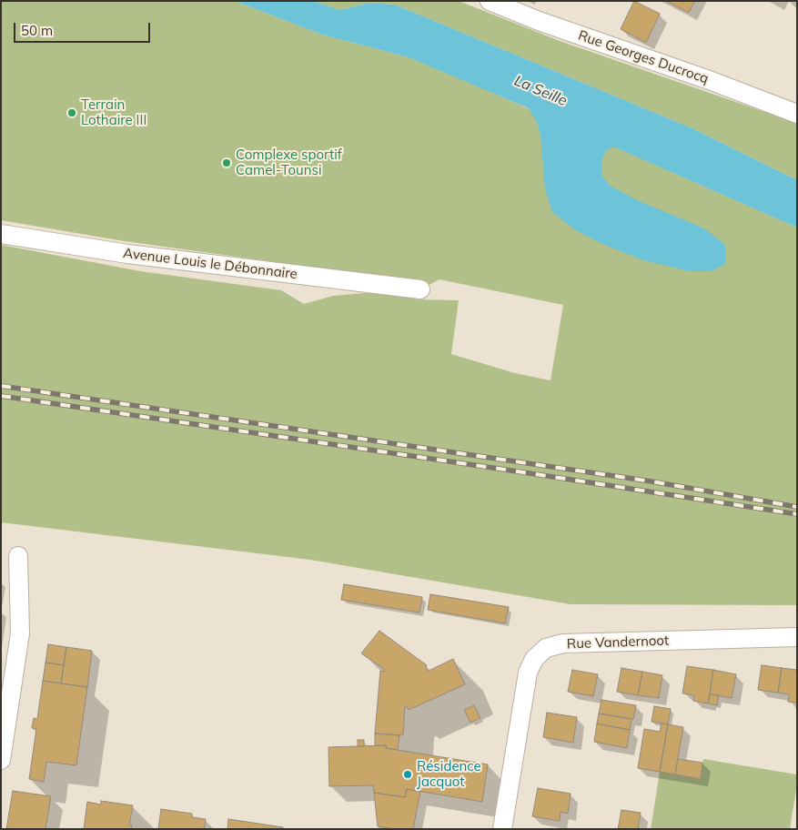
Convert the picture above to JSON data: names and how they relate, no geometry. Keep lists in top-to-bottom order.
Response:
{
  "streets": {
    "street": ["Rue Georges Ducrocq", "Avenue Louis le Débonnaire", "Rue Vandernoot"]
  },
  "water": ["La Seille"],
  "places": ["Terrain Lothaire III", "Complexe sportif Camel-Tounsi", "Résidence Jacquot"],
  "scale_bar": "50 m"
}
